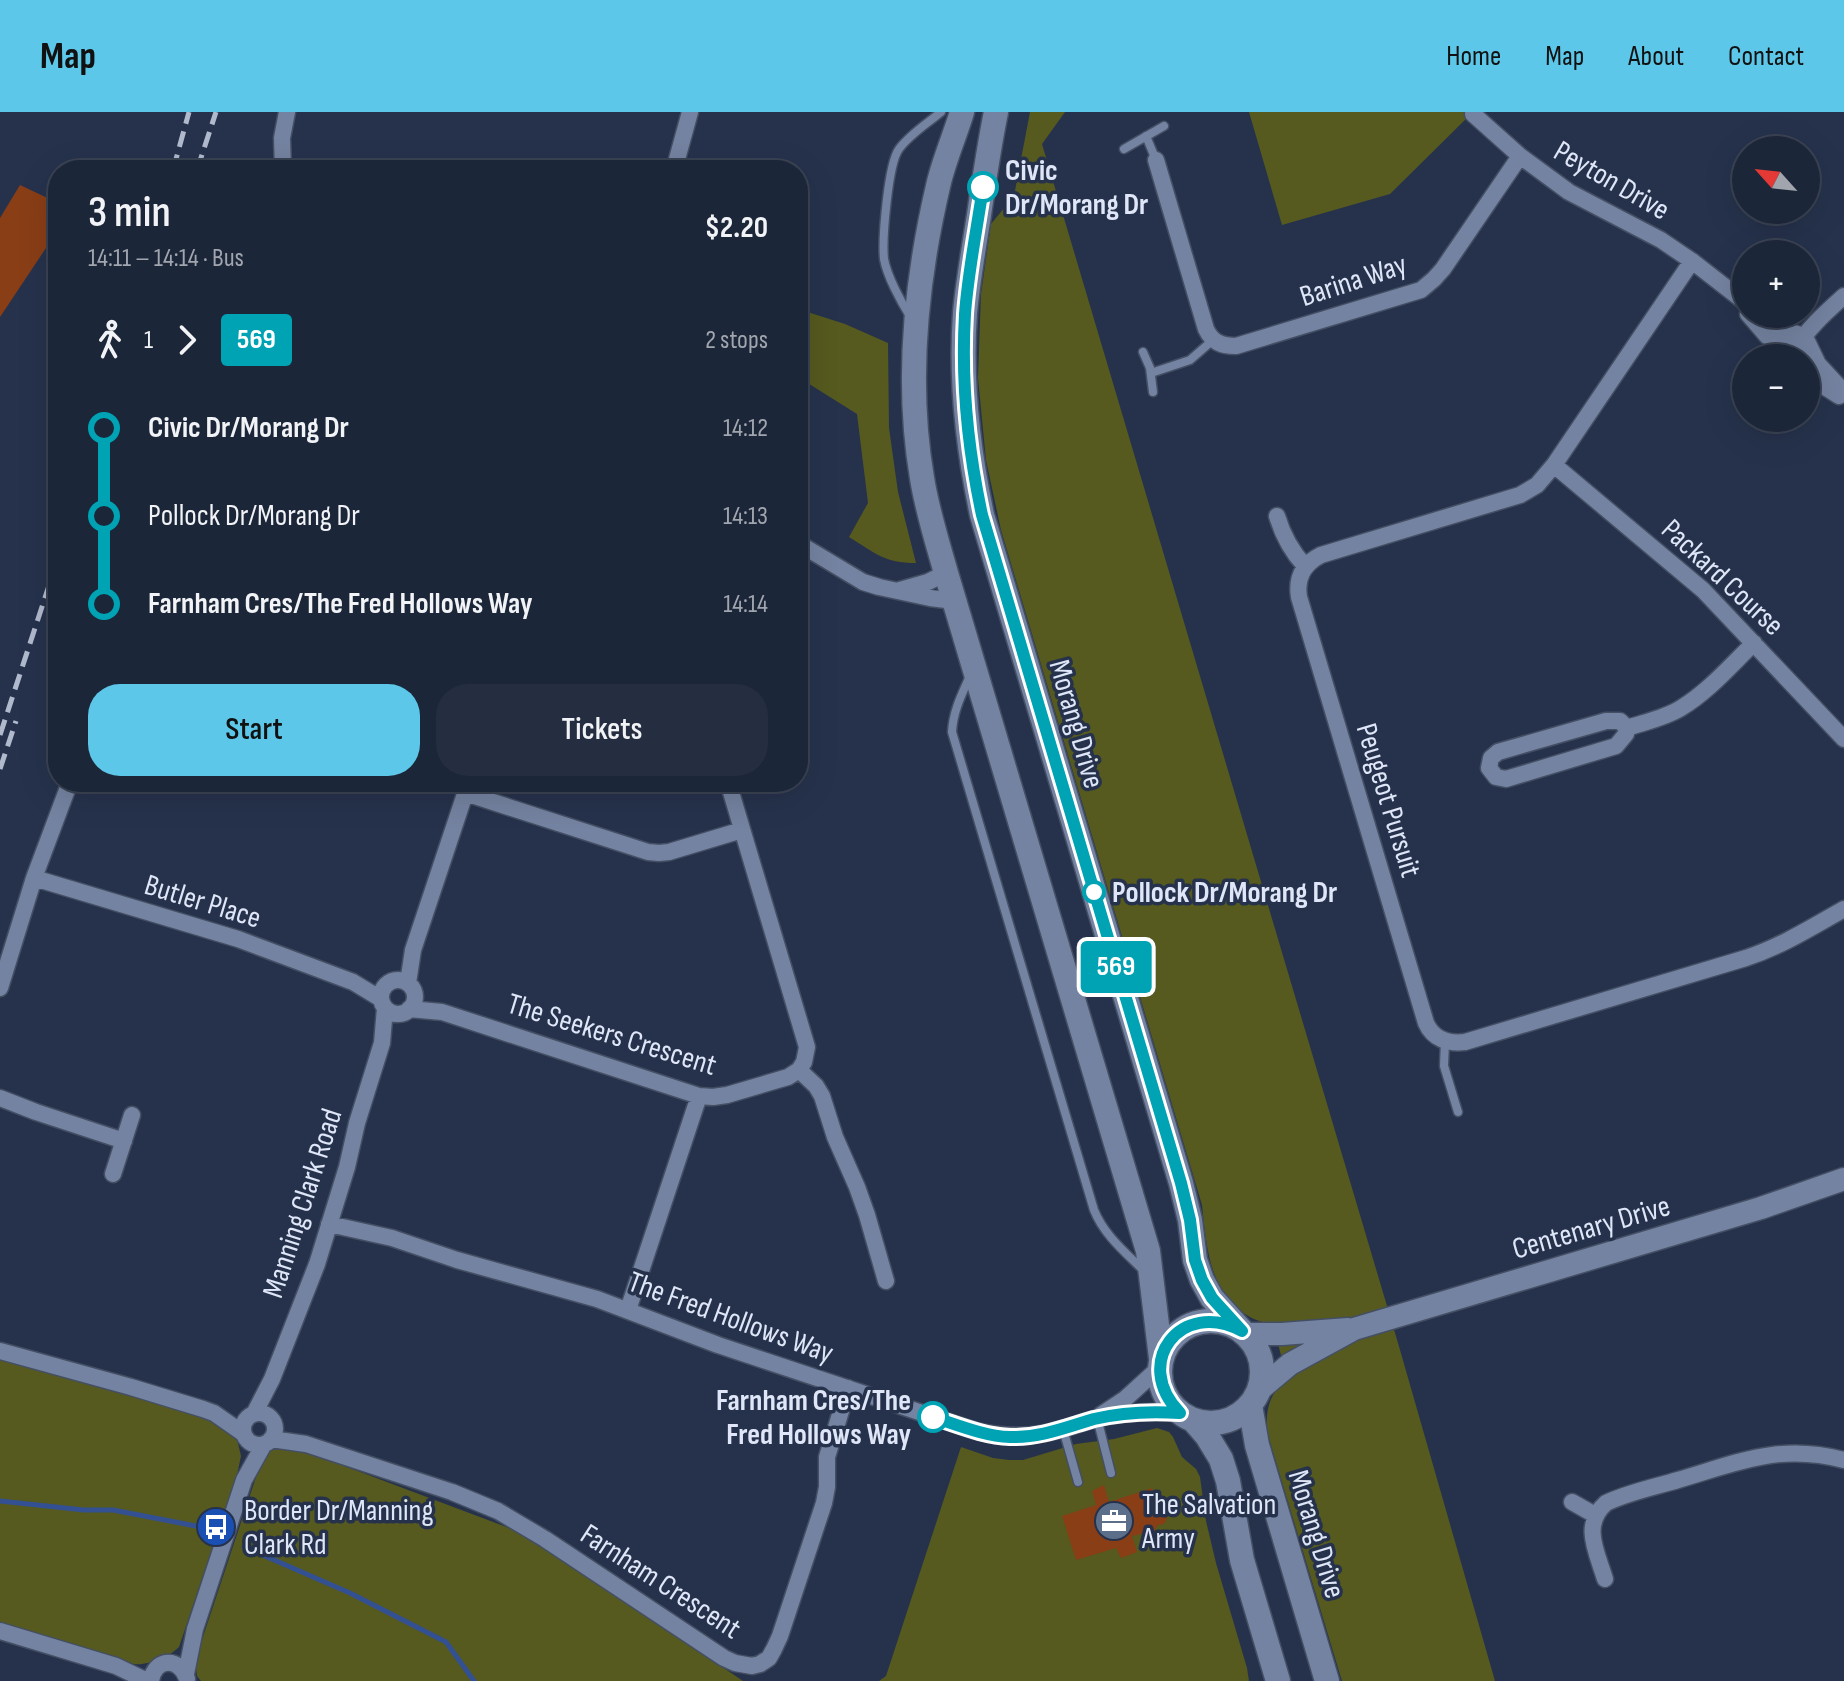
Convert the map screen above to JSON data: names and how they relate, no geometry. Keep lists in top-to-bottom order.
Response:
{
  "streets": {
    "main road": ["Morang Drive"],
    "street": [
      "Peyton Drive",
      "Barina Way",
      "Packard Course",
      "Peugeot Pursuit",
      "Butler Place",
      "The Seekers Crescent",
      "Manning Clark Road",
      "Centenary Drive",
      "The Fred Hollows Way",
      "Farnham Crescent"
    ]
  },
  "crossings": [
    ["Peyton Drive", "Barina Way"],
    ["Morang Drive", "Centenary Drive"],
    ["Morang Drive", "The Fred Hollows Way"],
    ["Butler Place", "The Seekers Crescent"],
    ["Butler Place", "Manning Clark Road"],
    ["The Seekers Crescent", "Manning Clark Road"],
    ["Manning Clark Road", "The Fred Hollows Way"],
    ["Manning Clark Road", "Farnham Crescent"],
    ["Centenary Drive", "The Fred Hollows Way"],
    ["The Fred Hollows Way", "Farnham Crescent"]
  ],
  "places": {
    "other": ["Civic Dr/Morang Dr", "Pollock Dr/Morang Dr", "Farnham Cres/The Fred Hollows Way"],
    "office": ["The Salvation Army"],
    "bus stop": ["Border Dr/Manning Clark Rd"]
  },
  "lines": ["bus line 569"],
  "north": "top left",
  "page": {
    "header": "Map",
    "nav": [
      "Home",
      "Map",
      "About",
      "Contact"
    ],
    "on_map": "569",
    "map_buttons": ["+", "−"],
    "heading": ["3 min", "14:11 – 14:14 · Bus", "$2.20"],
    "legs": ["1", "569", "2 stops"],
    "list": [
      {
        "name": "Civic Dr/Morang Dr",
        "value": "14:12"
      },
      {
        "name": "Pollock Dr/Morang Dr",
        "value": "14:13"
      },
      {
        "name": "Farnham Cres/The Fred Hollows Way",
        "value": "14:14"
      }
    ],
    "buttons": ["Start", "Tickets"]
  }
}
